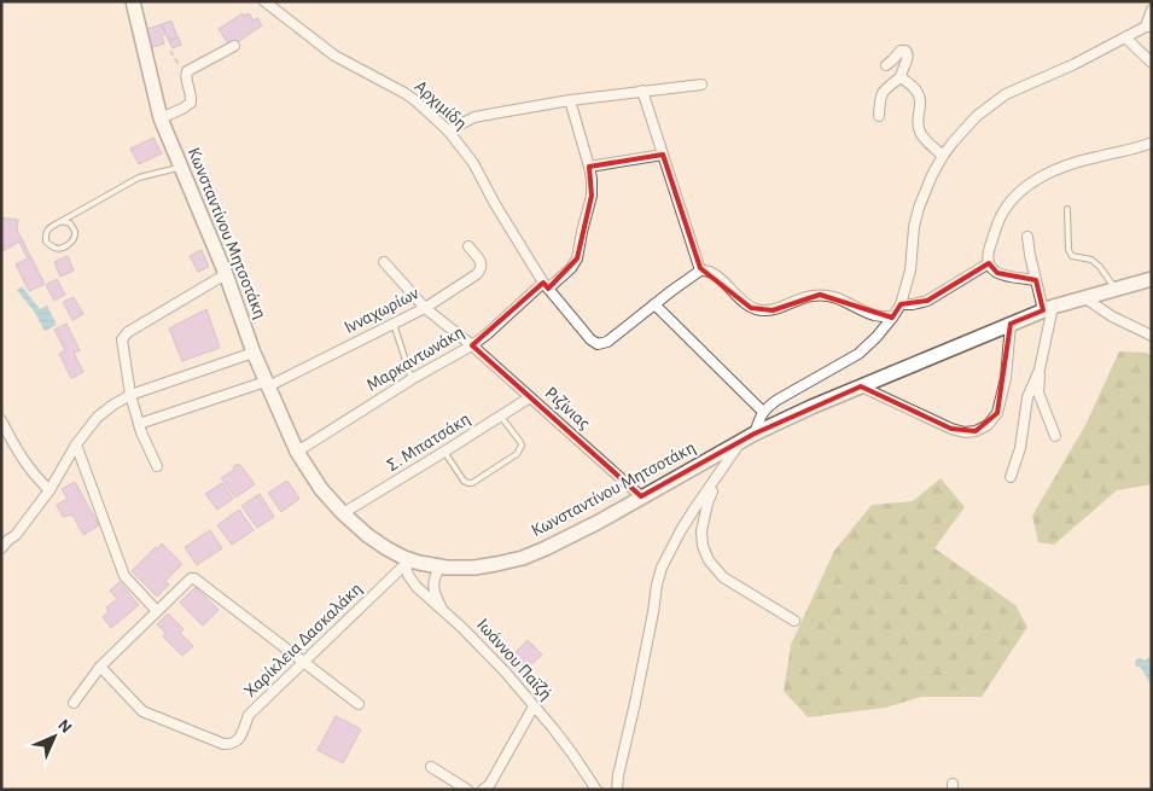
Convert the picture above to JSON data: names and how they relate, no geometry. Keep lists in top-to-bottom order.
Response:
{
  "streets": {
    "main road": ["Κωνσταντίνου Μητσοτάκη"],
    "street": [
      "Αρχιμίδη",
      "Ινναχωρίων",
      "Μαρκαντωνάκη",
      "Ριζίνιας",
      "Σ. Μπατσάκη",
      "Χαρίκλεια Δασκαλάκη",
      "Ιωάννου Παϊζή"
    ]
  },
  "crossings": [
    ["Αρχιμίδη", "Μαρκαντωνάκη"],
    ["Κωνσταντίνου Μητσοτάκη", "Ινναχωρίων"],
    ["Κωνσταντίνου Μητσοτάκη", "Μαρκαντωνάκη"],
    ["Κωνσταντίνου Μητσοτάκη", "Ριζίνιας"],
    ["Κωνσταντίνου Μητσοτάκη", "Σ. Μπατσάκη"],
    ["Κωνσταντίνου Μητσοτάκη", "Χαρίκλεια Δασκαλάκη"],
    ["Κωνσταντίνου Μητσοτάκη", "Ιωάννου Παϊζή"],
    ["Ινναχωρίων", "Ριζίνιας"],
    ["Μαρκαντωνάκη", "Ριζίνιας"],
    ["Ριζίνιας", "Σ. Μπατσάκη"],
    ["Χαρίκλεια Δασκαλάκη", "Ιωάννου Παϊζή"]
  ],
  "north": "top right"
}
